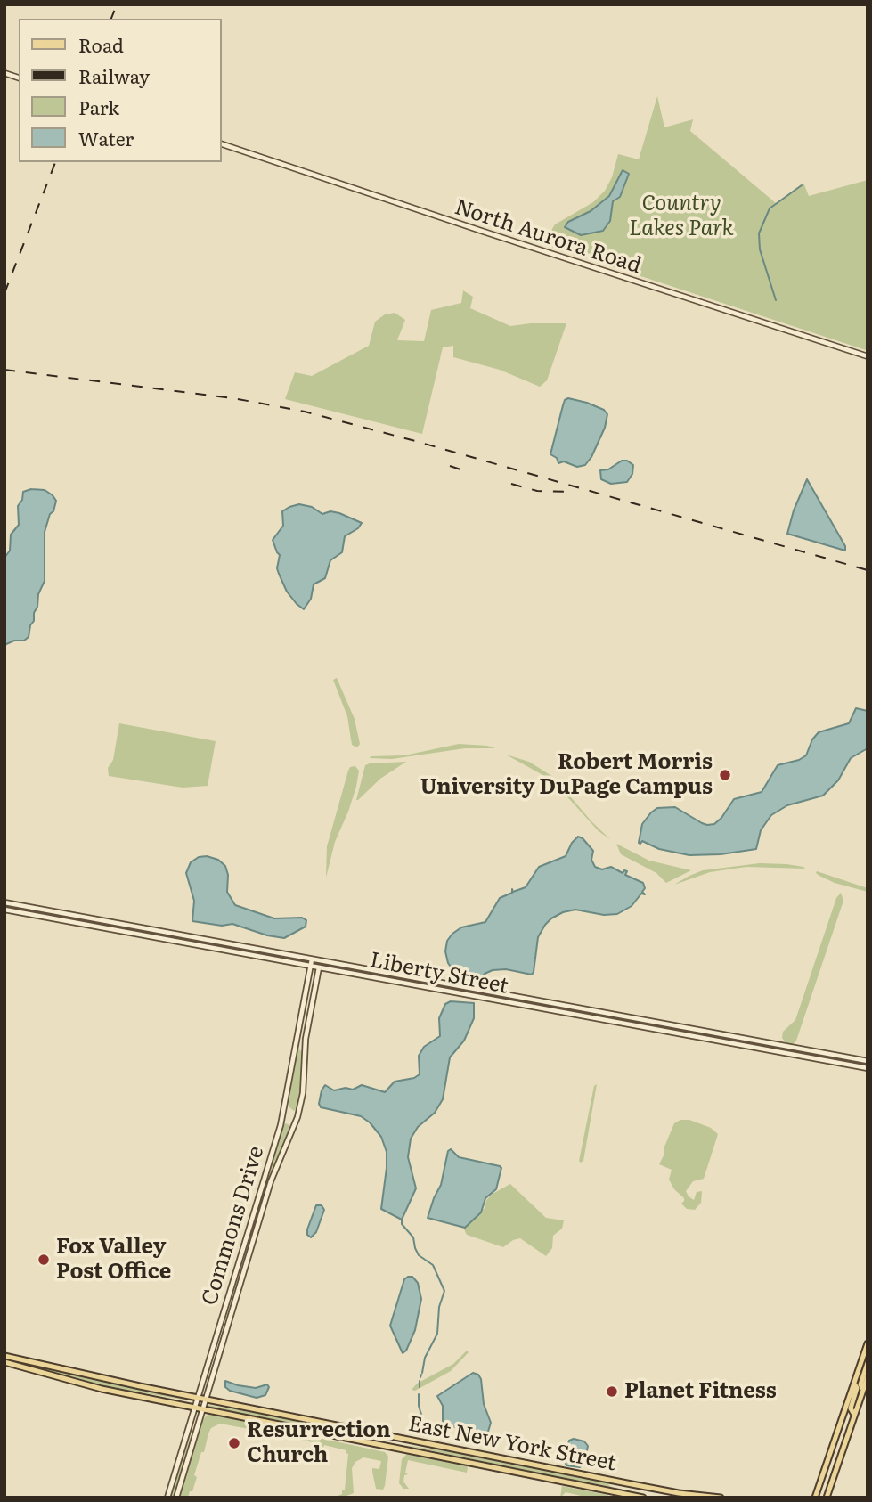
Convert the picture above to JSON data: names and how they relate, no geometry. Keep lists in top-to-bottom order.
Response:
{
  "streets": {
    "main road": ["East New York Street"],
    "street": ["North Aurora Road", "Liberty Street", "Commons Drive"]
  },
  "crossings": [
    ["Liberty Street", "Commons Drive"],
    ["Commons Drive", "East New York Street"]
  ],
  "parks": ["Country Lakes Park"],
  "places": [
    "Robert Morris University DuPage Campus",
    "Fox Valley Post Office",
    "Planet Fitness",
    "Resurrection Church"
  ],
  "legend": [
    "Road",
    "Railway",
    "Park",
    "Water"
  ]
}
